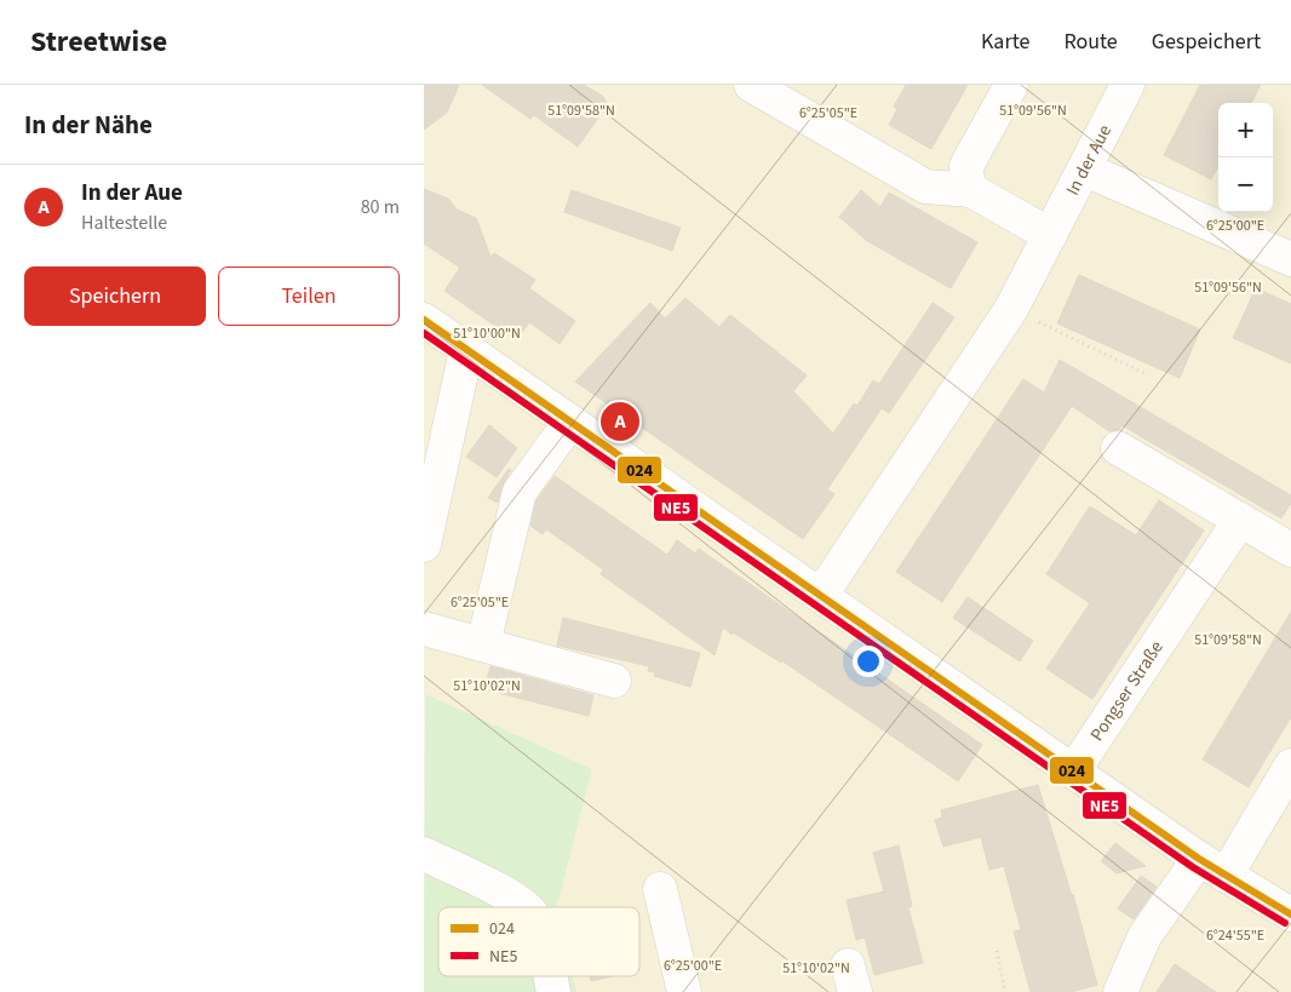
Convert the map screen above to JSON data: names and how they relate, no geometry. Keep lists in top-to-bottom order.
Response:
{
  "streets": {
    "street": ["In der Aue", "Pongser Straße"]
  },
  "lines": ["transit line 024", "transit line NE5"],
  "legend": ["024", "NE5"],
  "page": {
    "header": "Streetwise",
    "nav": ["Karte", "Route", "Gespeichert"],
    "heading": "In der Nähe",
    "map_buttons": ["+", "−"],
    "list": [
      {
        "mark": "A",
        "name": "In der Aue",
        "note": "Haltestelle",
        "value": "80 m"
      }
    ],
    "buttons": ["Speichern", "Teilen"],
    "pins": "A"
  },
  "coordinates": [
    "51°09'58\"N",
    "51°09'56\"N",
    "6°25'05\"E",
    "6°25'00\"E",
    "51°10'00\"N",
    "51°10'02\"N",
    "6°24'55\"E"
  ]
}
